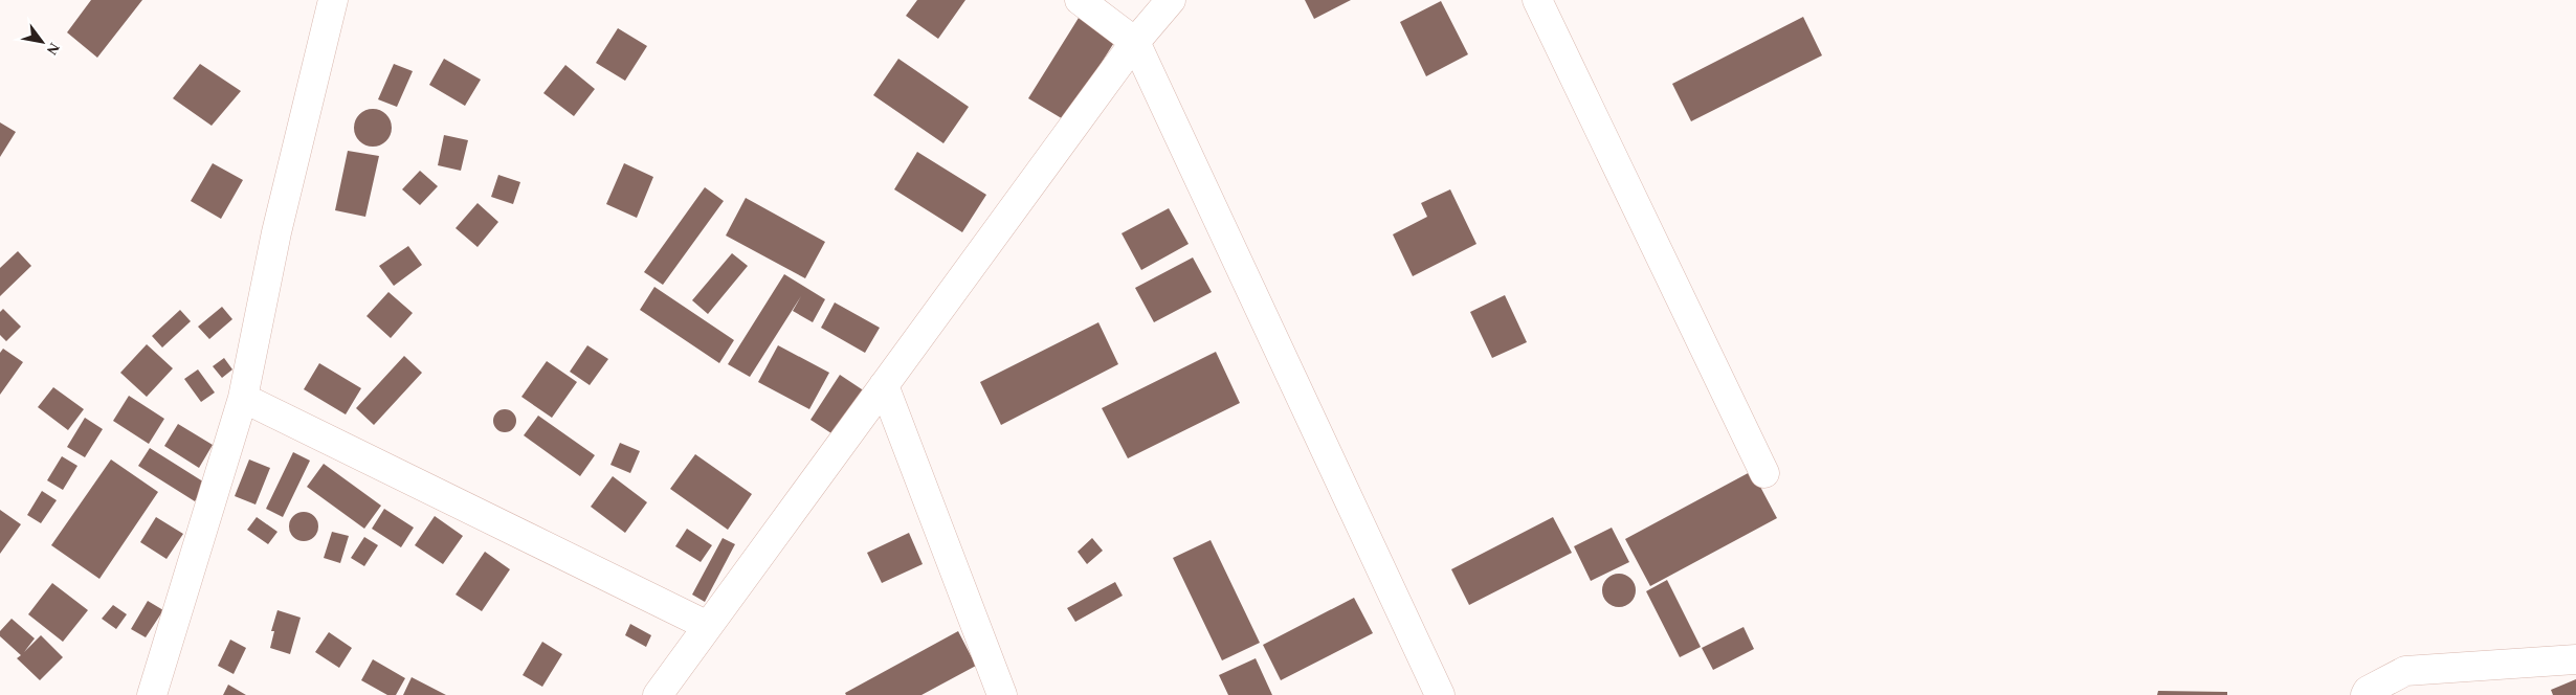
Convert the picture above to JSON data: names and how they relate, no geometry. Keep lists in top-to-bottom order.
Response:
{
  "north": "bottom right"
}
